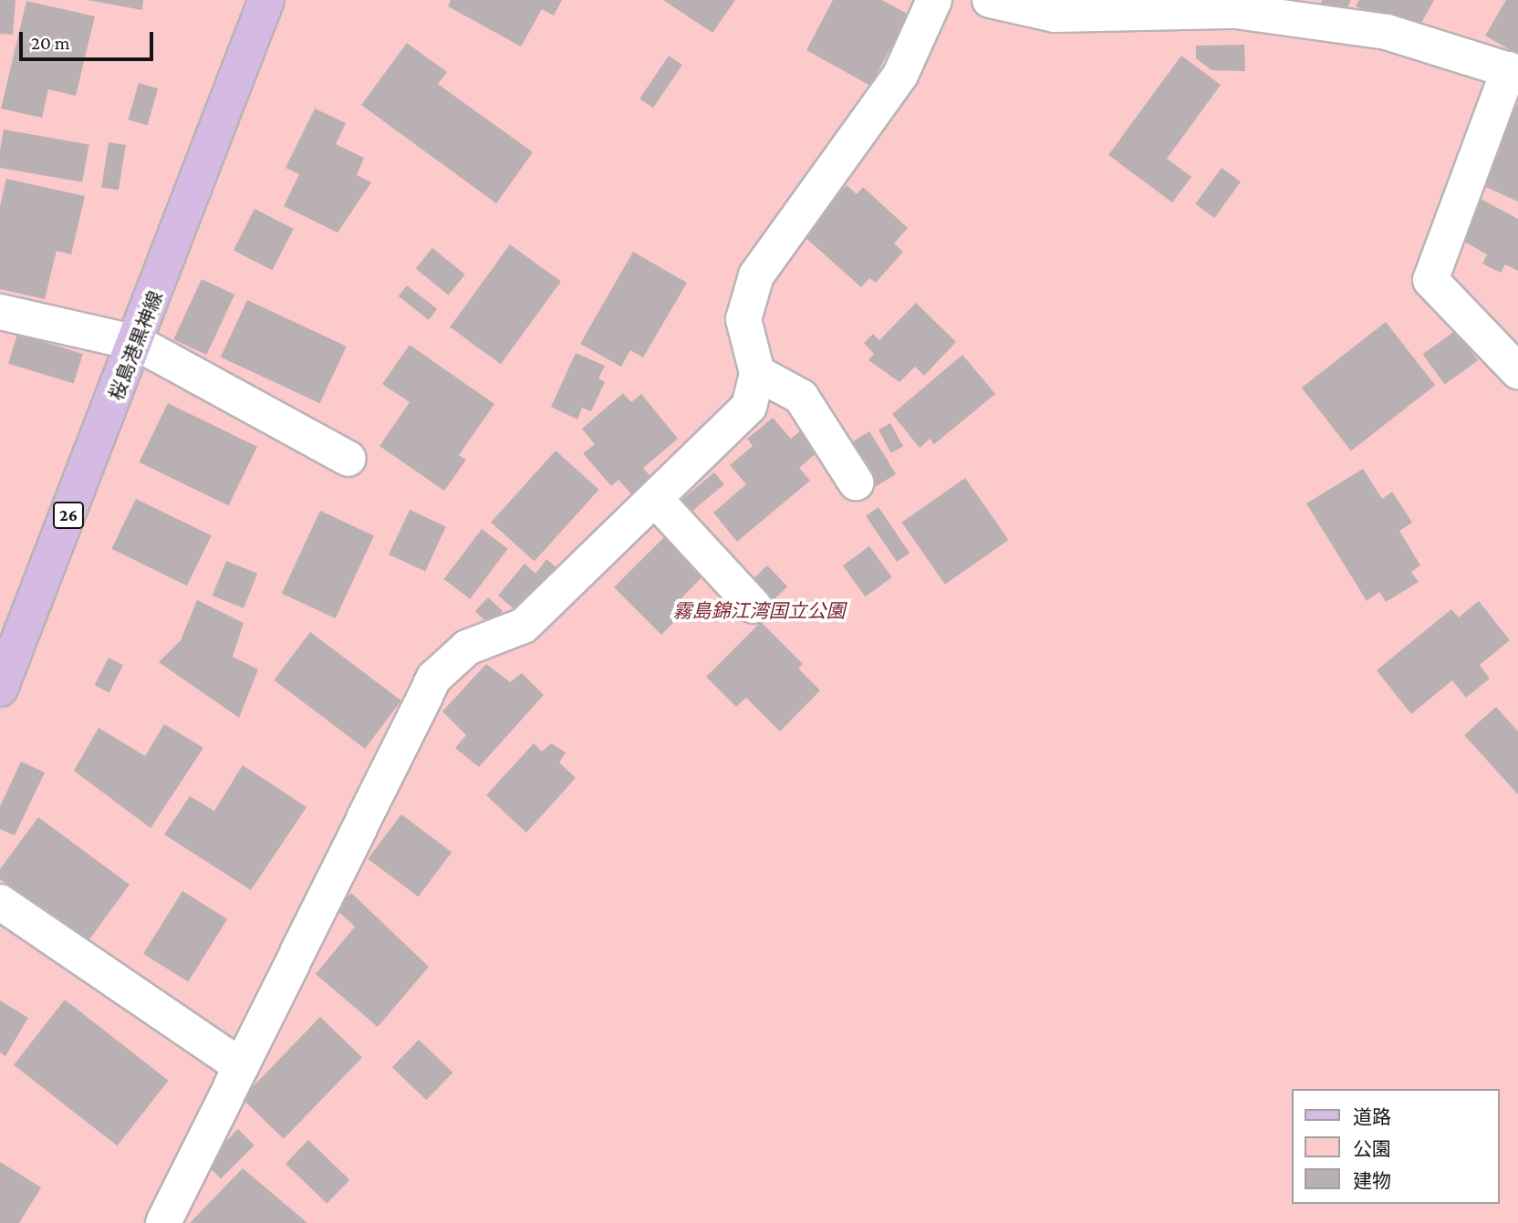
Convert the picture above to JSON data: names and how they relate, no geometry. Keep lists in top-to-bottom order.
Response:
{
  "streets": {
    "main road": ["桜島港黒神線", "26"]
  },
  "parks": ["霧島錦江湾国立公園"],
  "legend": ["道路", "公園", "建物"],
  "scale_bar": "20 m"
}
